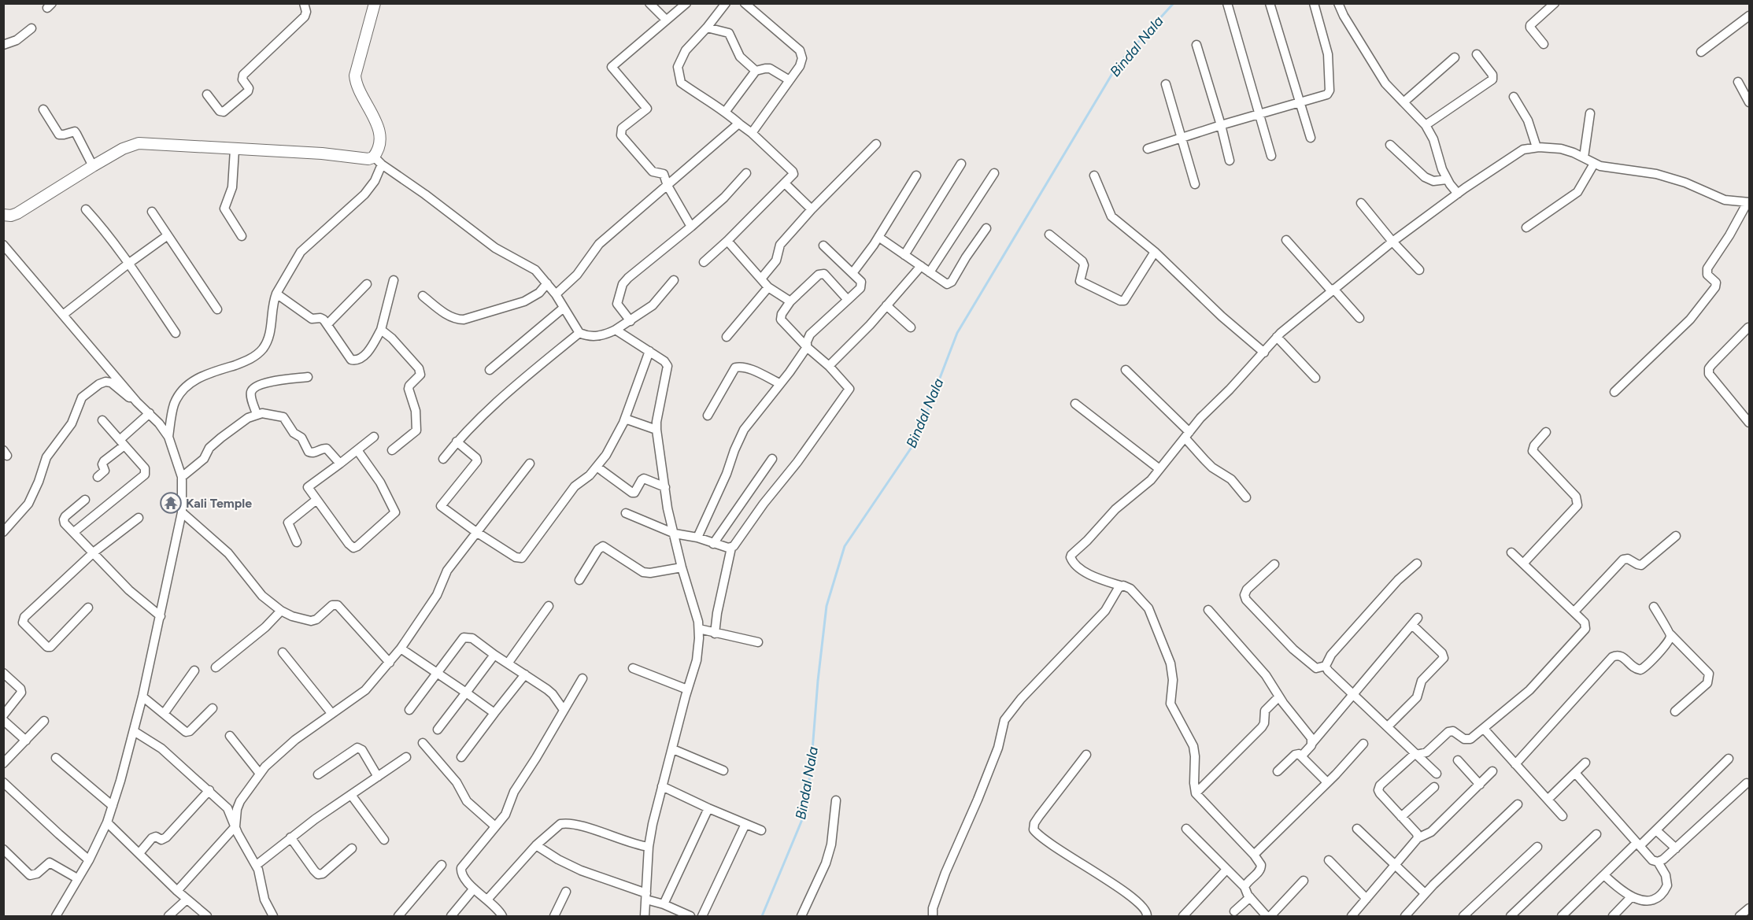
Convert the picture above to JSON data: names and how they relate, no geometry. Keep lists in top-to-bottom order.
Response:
{
  "water": ["Bindal Nala"],
  "places": {
    "temple": ["Kali Temple"]
  }
}
